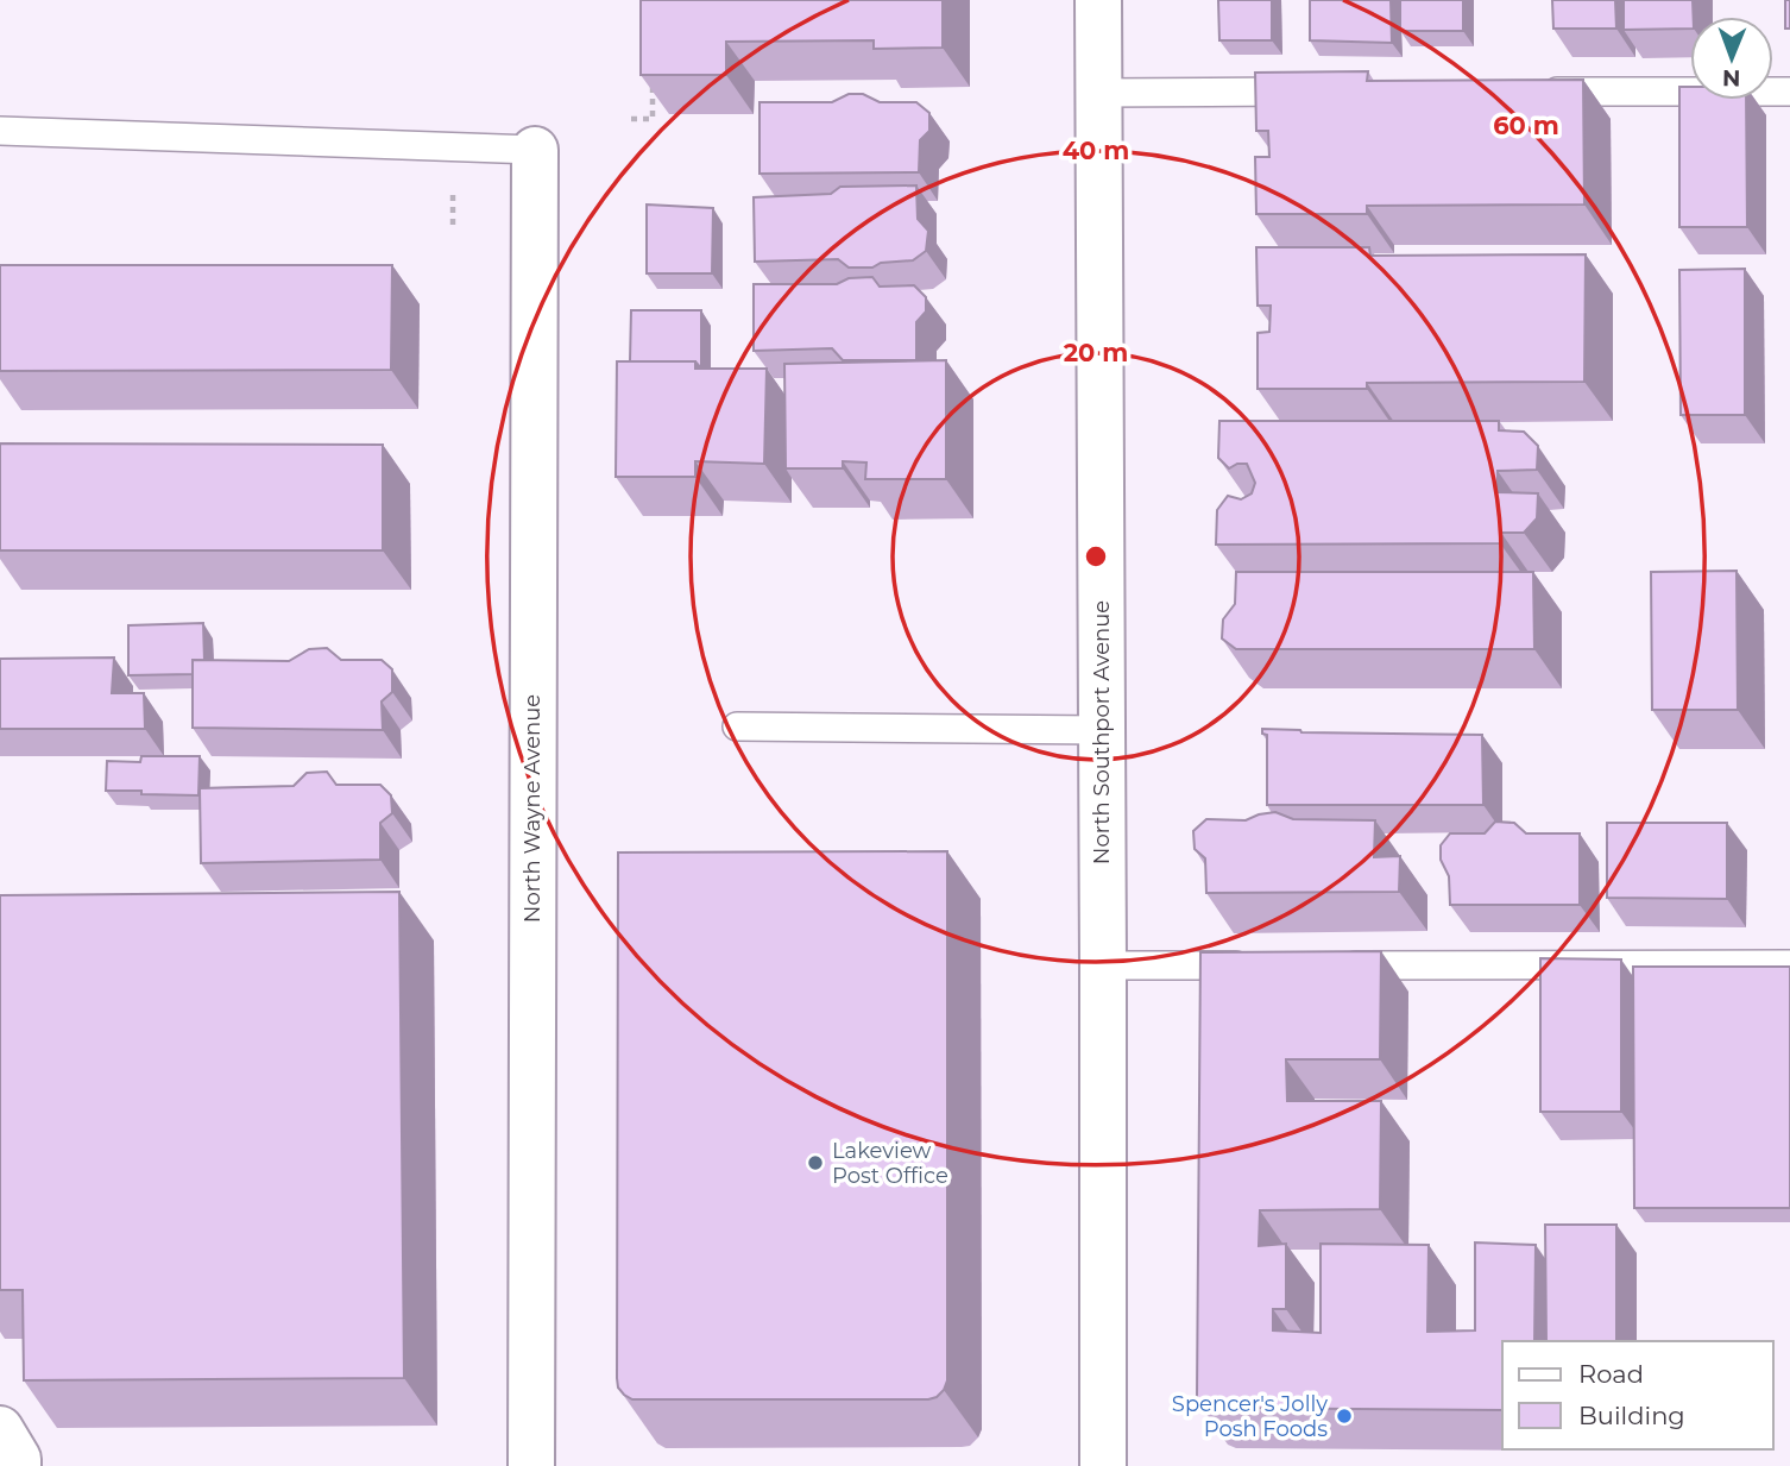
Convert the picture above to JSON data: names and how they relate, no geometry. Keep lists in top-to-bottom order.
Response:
{
  "streets": {
    "street": ["North Southport Avenue", "North Wayne Avenue"]
  },
  "places": ["Lakeview Post Office", "Spencer's Jolly Posh Foods"],
  "legend": ["Road", "Building"],
  "north": "bottom",
  "rings": ["60 m", "40 m", "20 m"]
}
